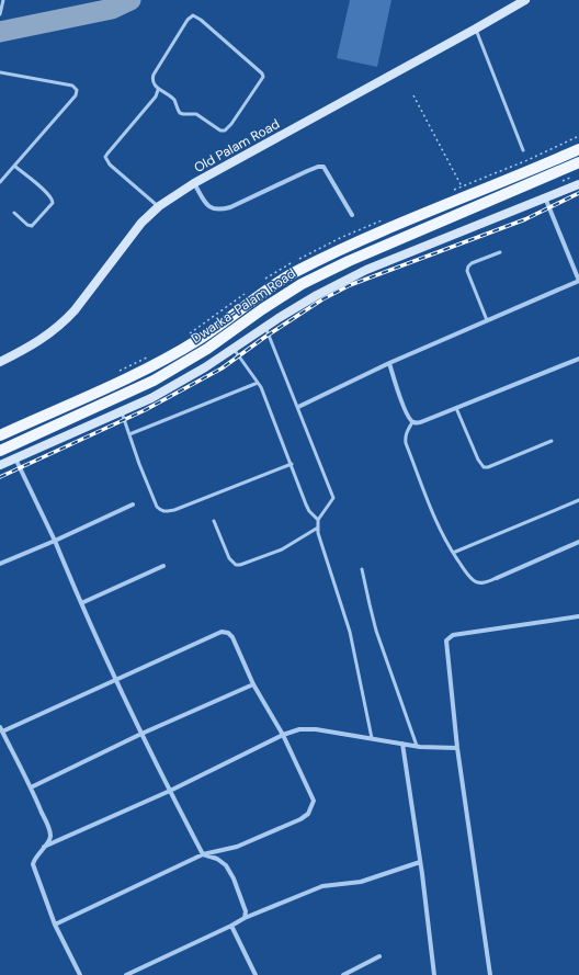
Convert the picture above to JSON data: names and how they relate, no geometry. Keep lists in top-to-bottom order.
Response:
{
  "streets": {
    "main road": ["Dwarka-Palam Road"],
    "street": ["Old Palam Road"]
  }
}
